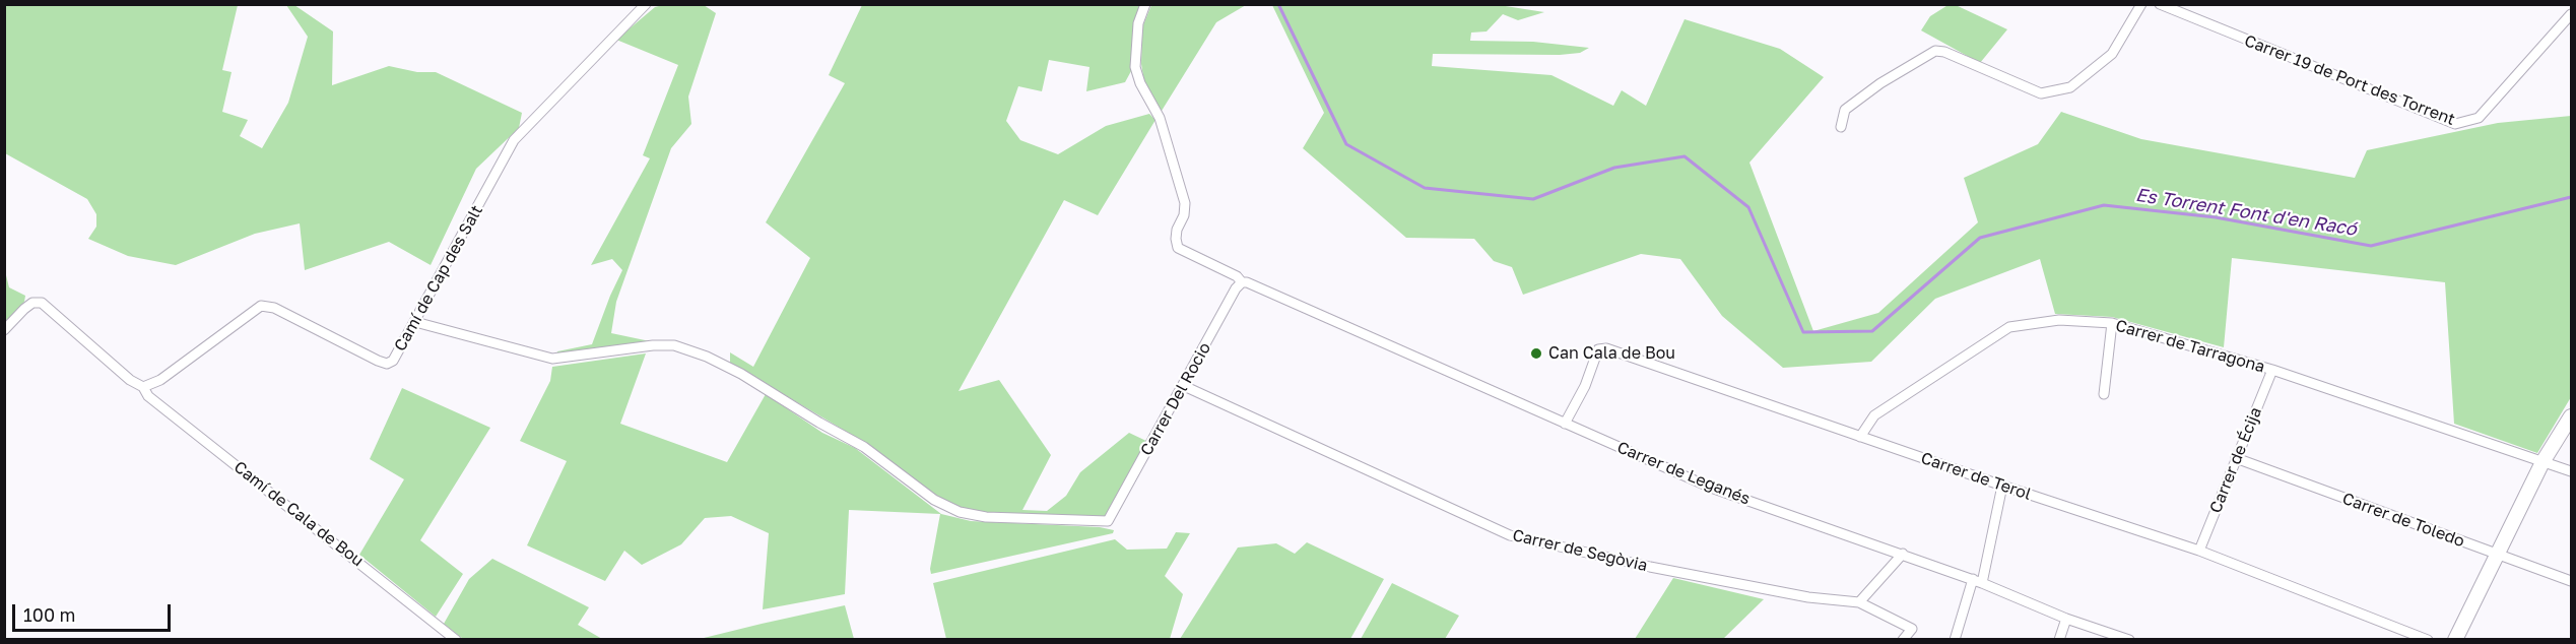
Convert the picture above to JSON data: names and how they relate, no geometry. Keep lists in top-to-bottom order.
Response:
{
  "streets": {
    "street": [
      "Carrer 19 de Port des Torrent",
      "Camí de Cap des Salt",
      "Carrer de Tarragona",
      "Carrer Del Rocio",
      "Carrer de Écija",
      "Carrer de Leganés",
      "Carrer de Terol",
      "Camí de Cala de Bou",
      "Carrer de Toledo",
      "Carrer de Segòvia"
    ]
  },
  "crossings": [
    ["Camí de Cap des Salt", "Carrer Del Rocio"],
    ["Camí de Cap des Salt", "Camí de Cala de Bou"],
    ["Carrer de Tarragona", "Carrer de Écija"],
    ["Carrer de Tarragona", "Carrer de Terol"],
    ["Carrer Del Rocio", "Carrer de Leganés"],
    ["Carrer Del Rocio", "Carrer de Segòvia"],
    ["Carrer de Écija", "Carrer de Terol"],
    ["Carrer de Écija", "Carrer de Toledo"],
    ["Carrer de Leganés", "Carrer de Terol"]
  ],
  "water": ["Es Torrent Font d'en Racó"],
  "places": ["Can Cala de Bou"],
  "scale_bar": "100 m"
}
